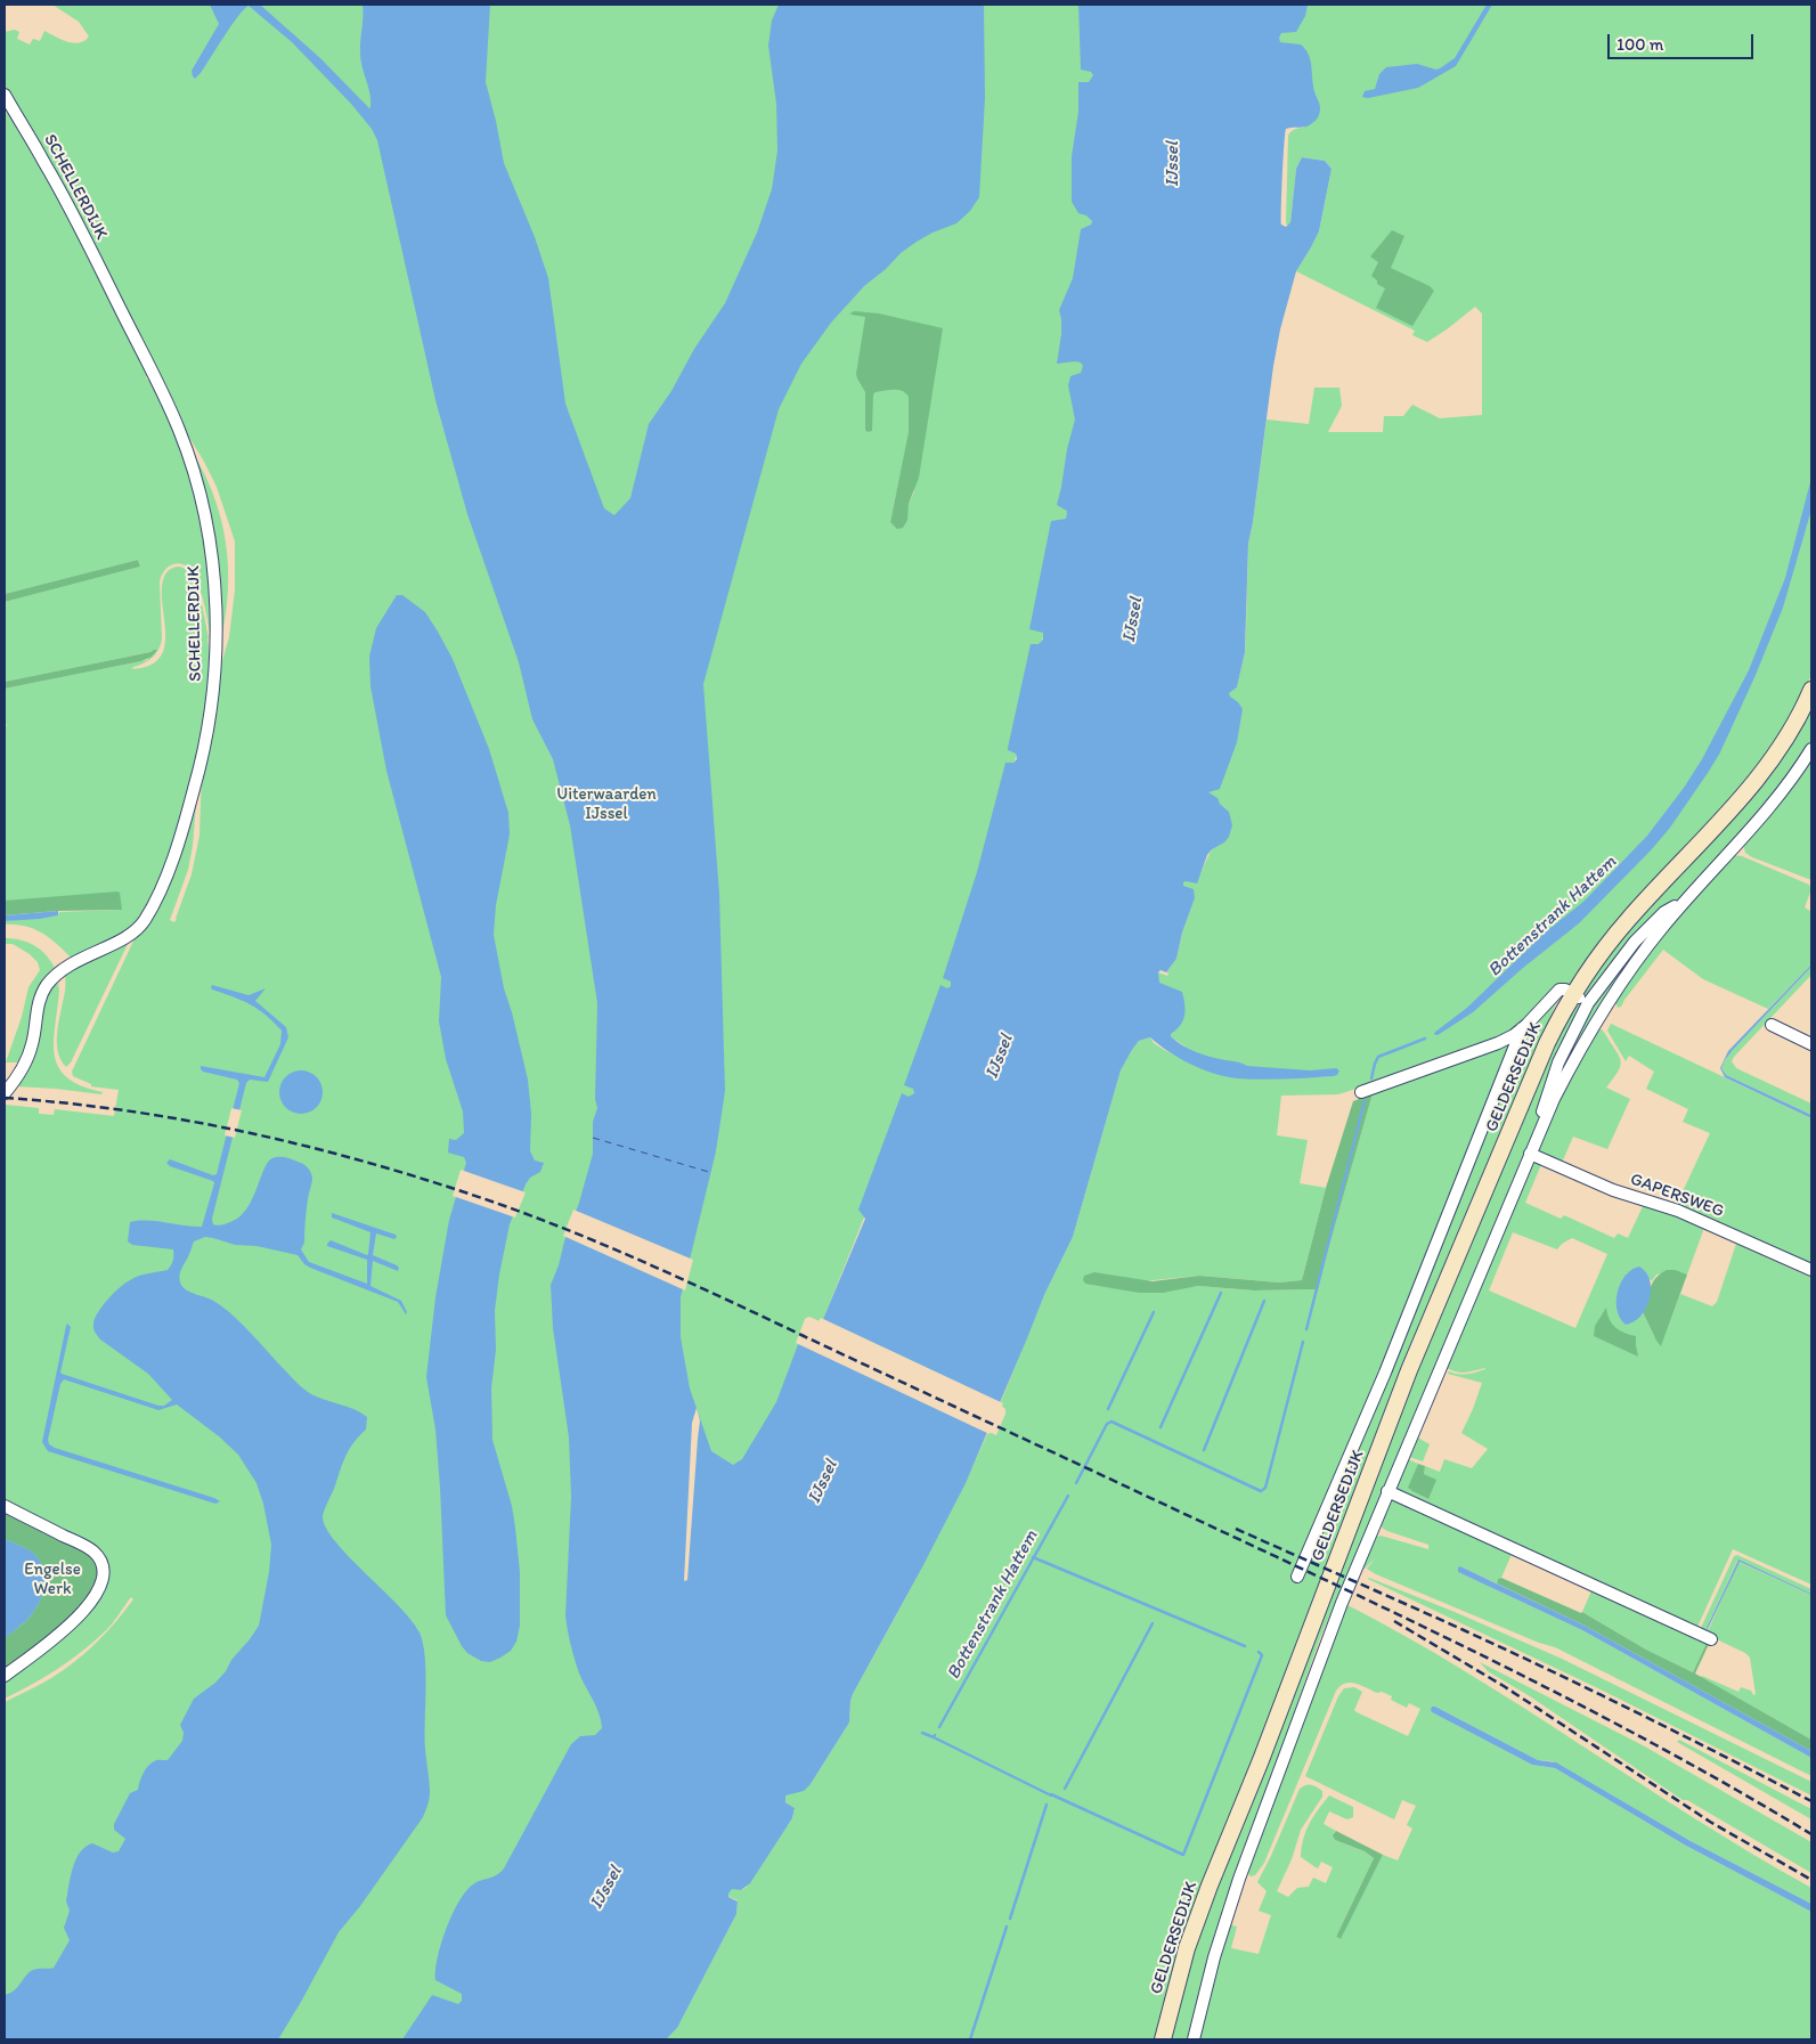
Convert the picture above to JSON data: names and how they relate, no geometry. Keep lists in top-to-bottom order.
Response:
{
  "streets": {
    "main road": ["GELDERSEDIJK"],
    "street": ["SCHELLERDIJK", "GAPERSWEG"]
  },
  "crossings": [
    ["GELDERSEDIJK", "GAPERSWEG"]
  ],
  "water": ["IJssel", "Bottenstrank Hattem"],
  "parks": ["Uiterwaarden IJssel", "Engelse Werk"],
  "scale_bar": "100 m"
}
